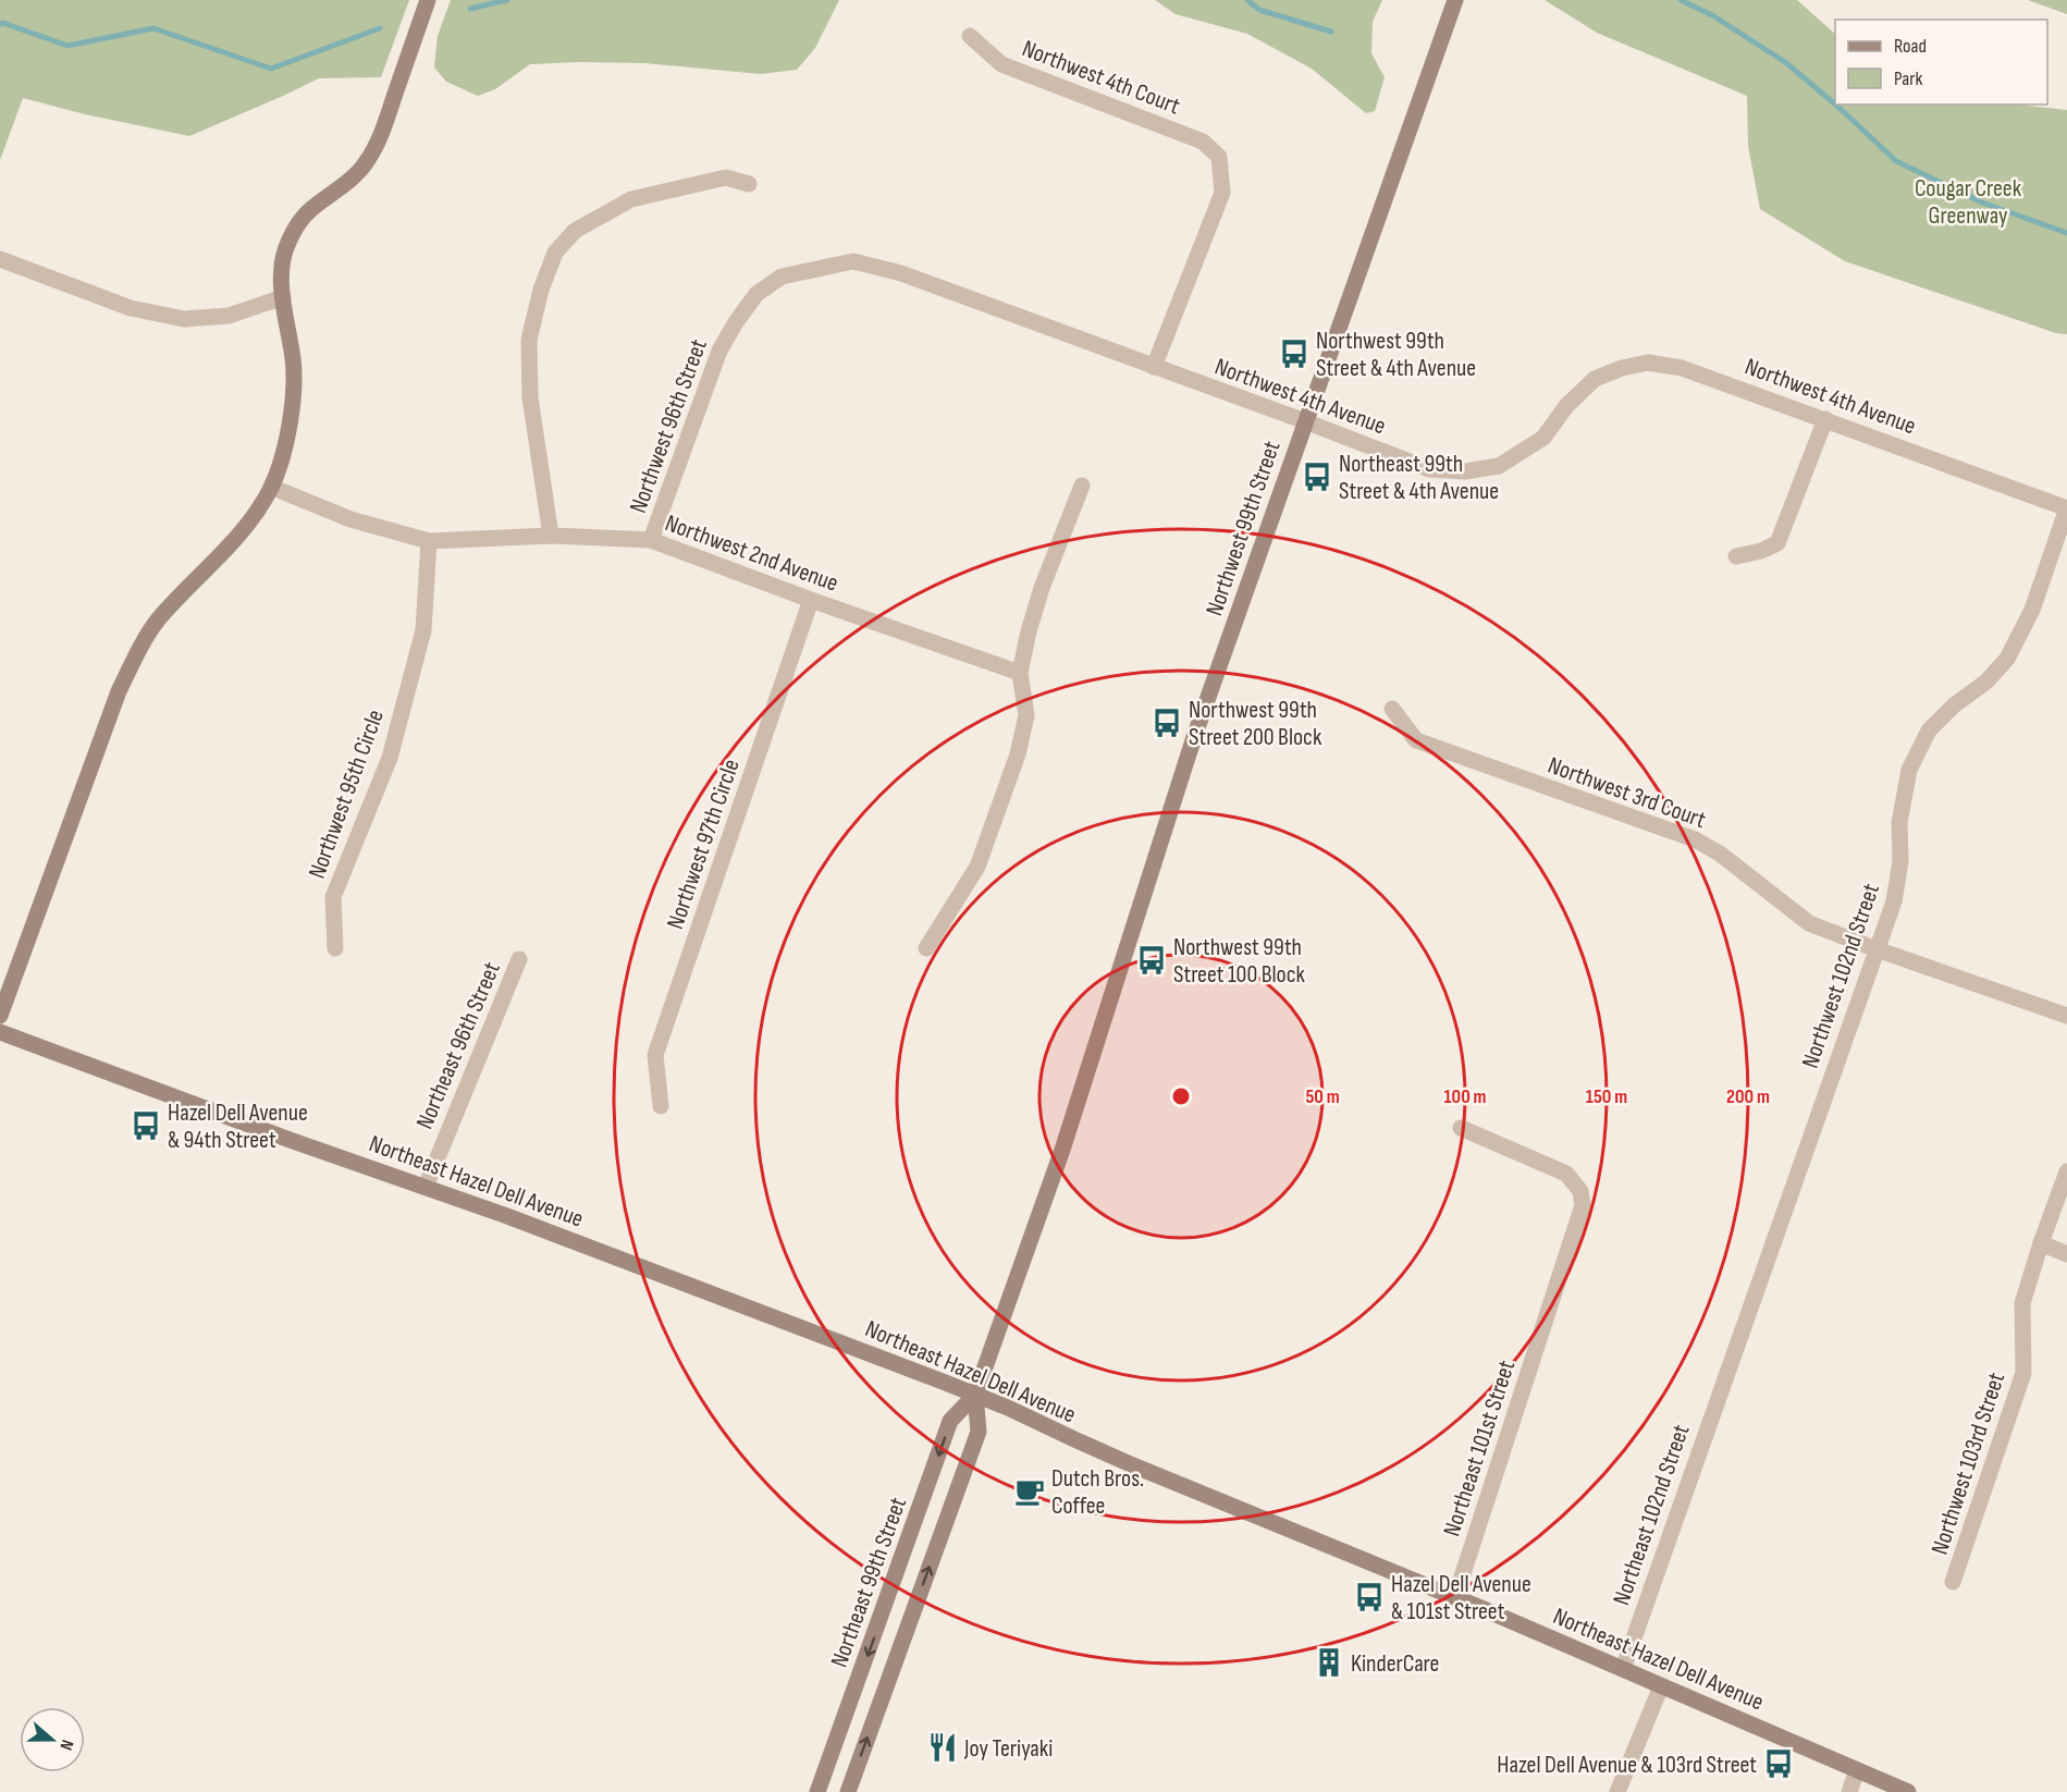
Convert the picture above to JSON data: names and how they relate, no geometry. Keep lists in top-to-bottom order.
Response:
{
  "streets": {
    "main road": ["Northwest 99th Street", "Northeast Hazel Dell Avenue", "Northeast 99th Street"],
    "street": [
      "Northwest 4th Court",
      "Northwest 4th Avenue",
      "Northwest 96th Street",
      "Northwest 2nd Avenue",
      "Northwest 3rd Court",
      "Northwest 95th Circle",
      "Northwest 97th Circle",
      "Northwest 102nd Street",
      "Northeast 96th Street",
      "Northeast 101st Street",
      "Northwest 103rd Street",
      "Northeast 102nd Street"
    ]
  },
  "crossings": [
    ["Northwest 4th Court", "Northwest 4th Avenue"],
    ["Northwest 4th Avenue", "Northwest 96th Street"],
    ["Northwest 4th Avenue", "Northwest 99th Street"],
    ["Northwest 4th Avenue", "Northwest 102nd Street"],
    ["Northwest 96th Street", "Northwest 2nd Avenue"],
    ["Northwest 99th Street", "Northeast 99th Street"],
    ["Northwest 2nd Avenue", "Northwest 95th Circle"],
    ["Northwest 2nd Avenue", "Northwest 97th Circle"],
    ["Northwest 3rd Court", "Northwest 102nd Street"],
    ["Northwest 102nd Street", "Northeast 102nd Street"],
    ["Northeast 96th Street", "Northeast Hazel Dell Avenue"],
    ["Northeast Hazel Dell Avenue", "Northeast 101st Street"],
    ["Northeast Hazel Dell Avenue", "Northeast 102nd Street"],
    ["Northeast Hazel Dell Avenue", "Northeast 99th Street"]
  ],
  "parks": ["Cougar Creek Greenway"],
  "places": {
    "bus stop": [
      "Northwest 99th Street & 4th Avenue",
      "Northeast 99th Street & 4th Avenue",
      "Northwest 99th Street 200 Block",
      "Northwest 99th Street 100 Block",
      "Hazel Dell Avenue & 94th Street",
      "Hazel Dell Avenue & 101st Street",
      "Hazel Dell Avenue & 103rd Street"
    ],
    "cafe": ["Dutch Bros. Coffee"],
    "building": ["KinderCare"],
    "restaurant": ["Joy Teriyaki"]
  },
  "legend": ["Road", "Park"],
  "north": "right",
  "rings": [
    "50 m",
    "100 m",
    "150 m",
    "200 m"
  ]
}
